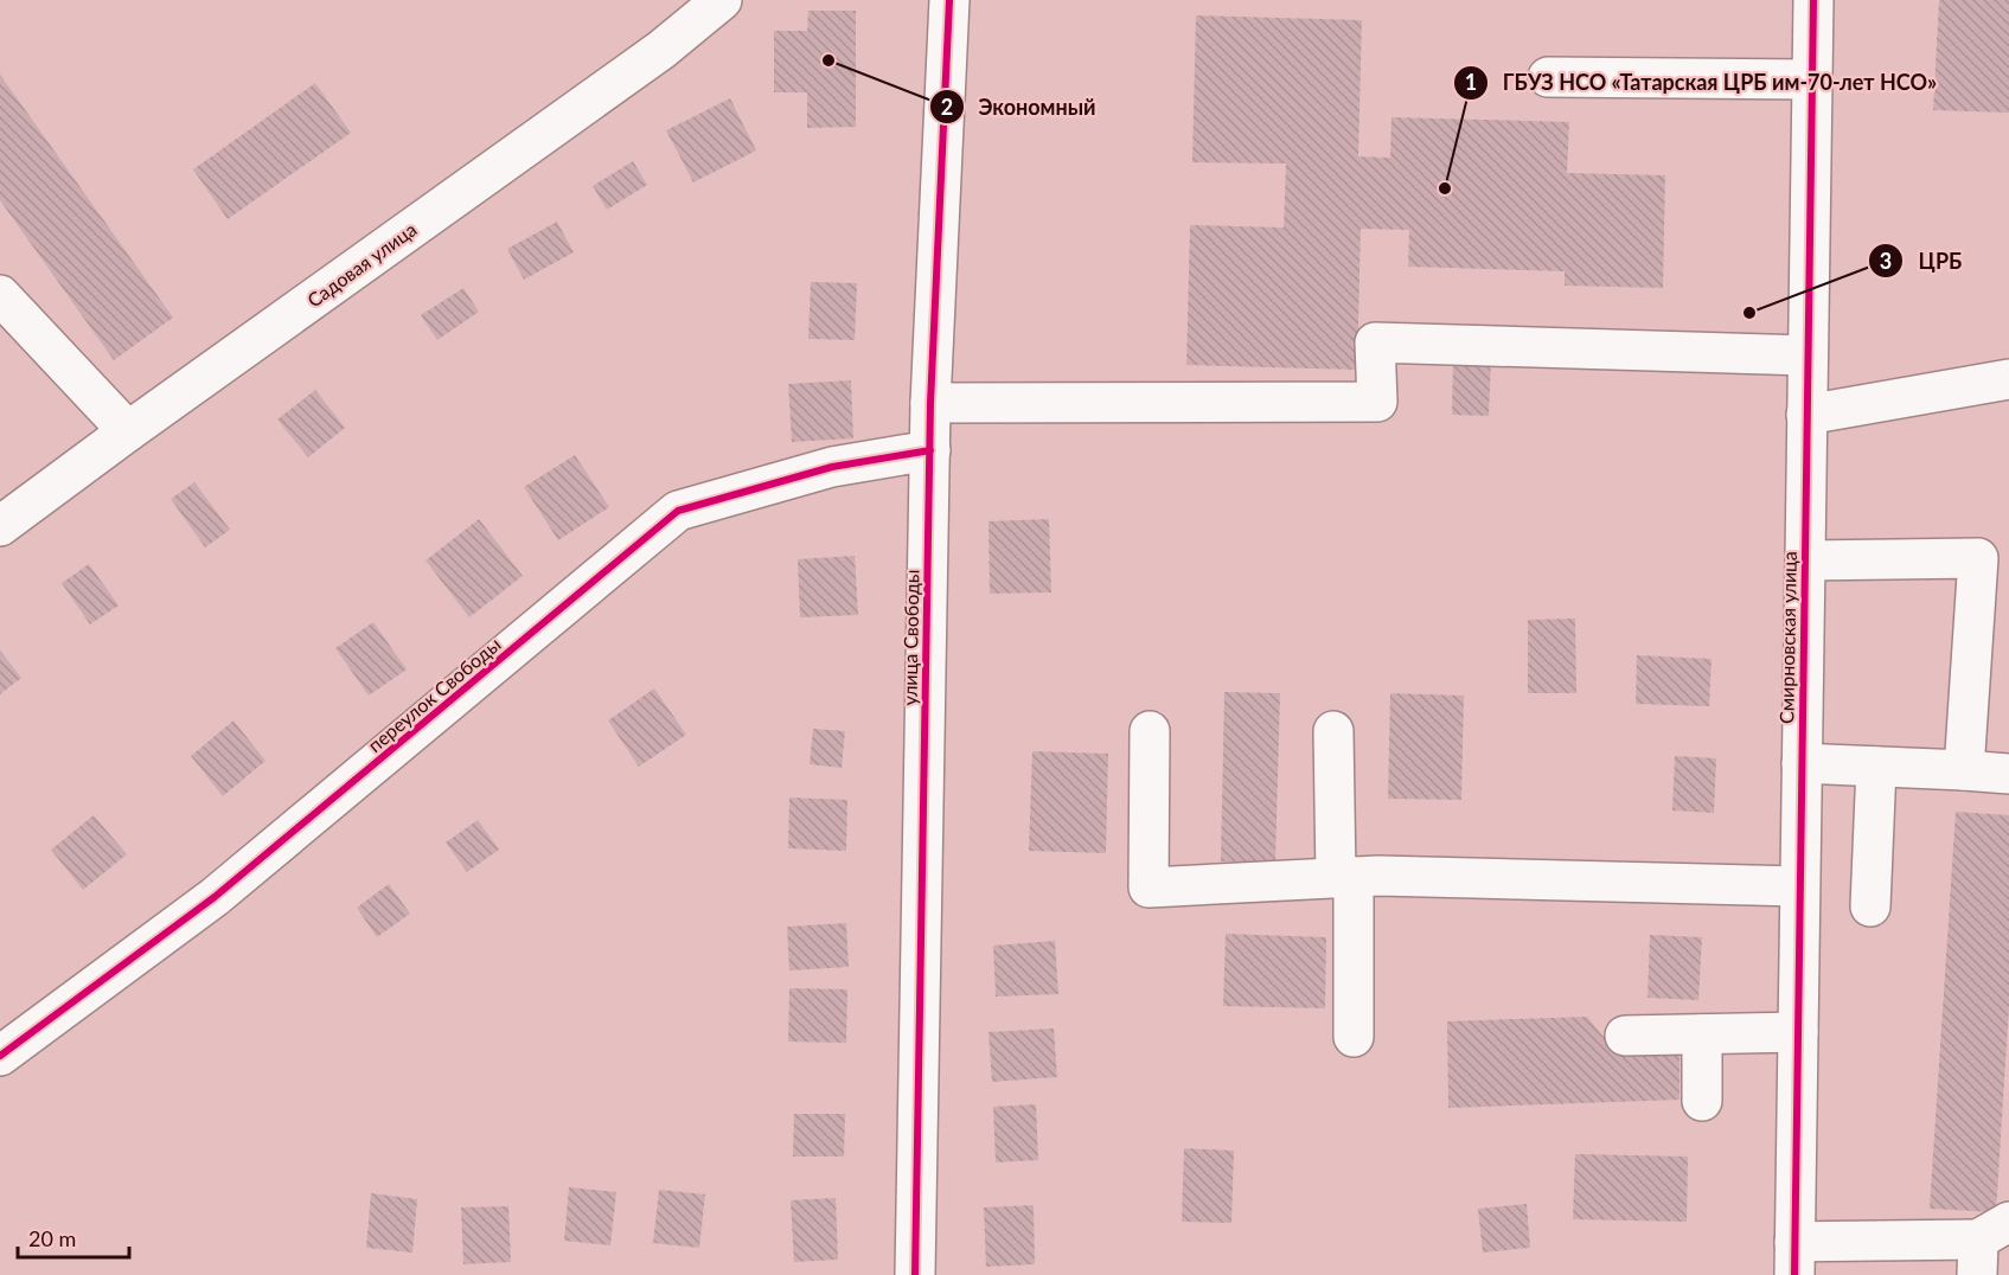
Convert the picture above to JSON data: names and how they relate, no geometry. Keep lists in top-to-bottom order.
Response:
{
  "streets": {
    "street": [
      "Садовая улица",
      "улица Свободы",
      "Смирновская улица",
      "переулок Свободы"
    ]
  },
  "crossings": [
    ["улица Свободы", "переулок Свободы"]
  ],
  "places": ["Экономный", "ГБУЗ НСО «Татарская ЦРБ им-70-лет НСО»", "ЦРБ"],
  "scale_bar": "20 m"
}
